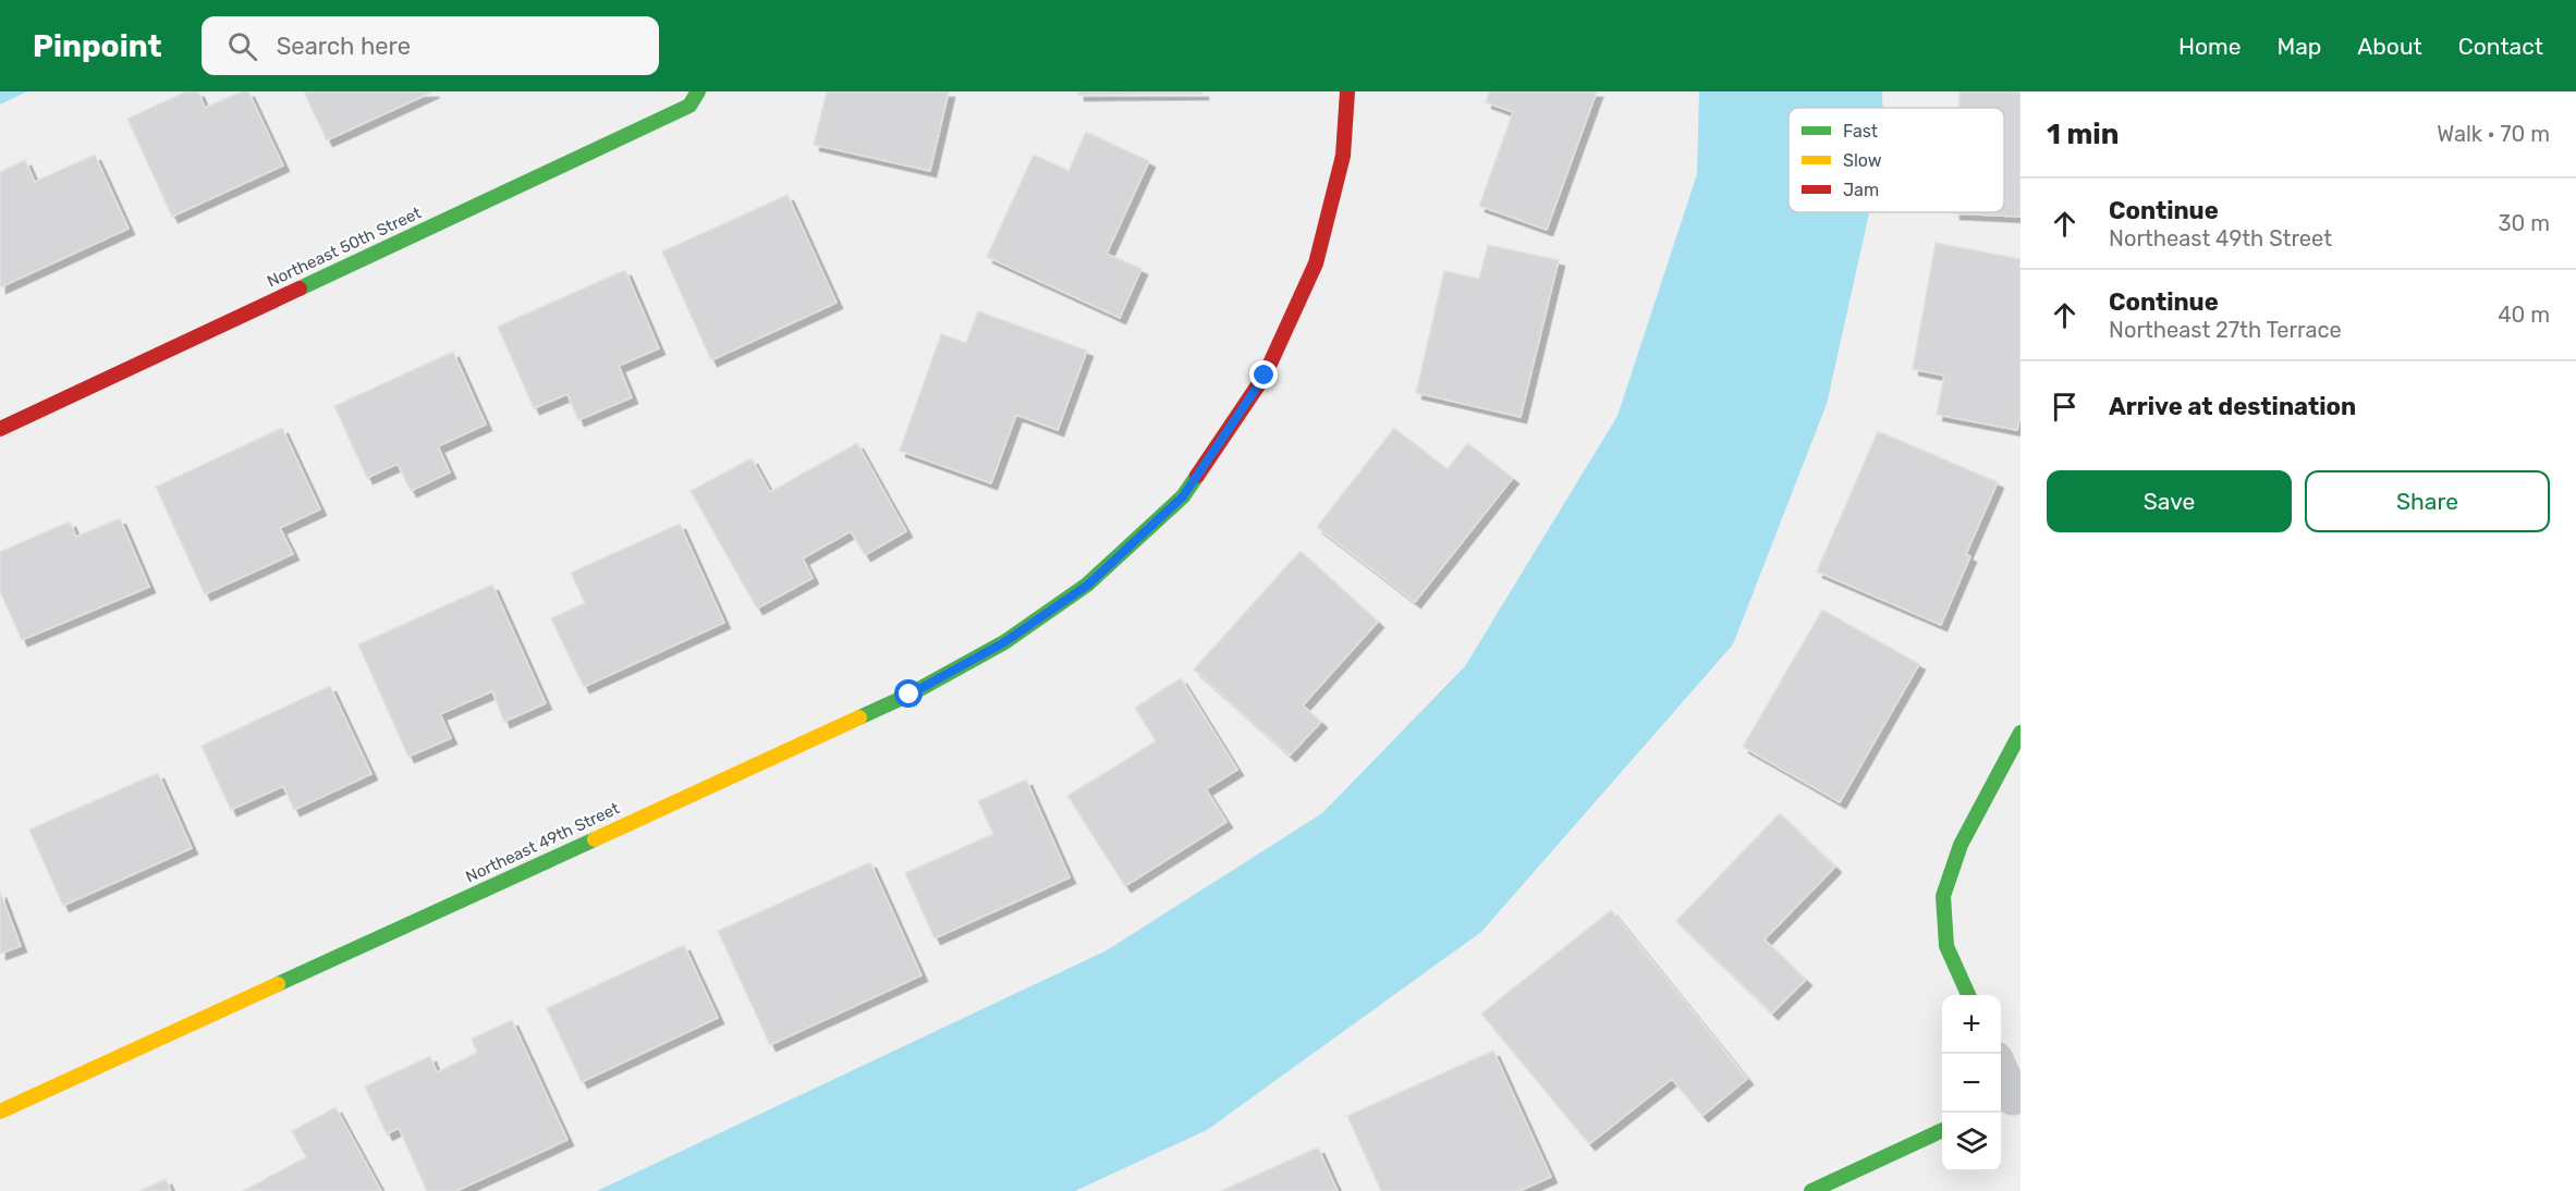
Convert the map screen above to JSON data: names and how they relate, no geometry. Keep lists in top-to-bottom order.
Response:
{
  "streets": {
    "street": ["Northeast 50th Street", "Northeast 49th Street"]
  },
  "legend": ["Fast", "Slow", "Jam"],
  "page": {
    "header": "Pinpoint",
    "search": "Search here",
    "nav": [
      "Home",
      "Map",
      "About",
      "Contact"
    ],
    "heading": ["1 min", "Walk · 70 m"],
    "list": [
      ["Continue", "Northeast 49th Street", "30 m"],
      ["Continue", "Northeast 27th Terrace", "40 m"],
      "Arrive at destination"
    ],
    "buttons": ["Save", "Share"],
    "map_buttons": ["+", "−"]
  }
}
